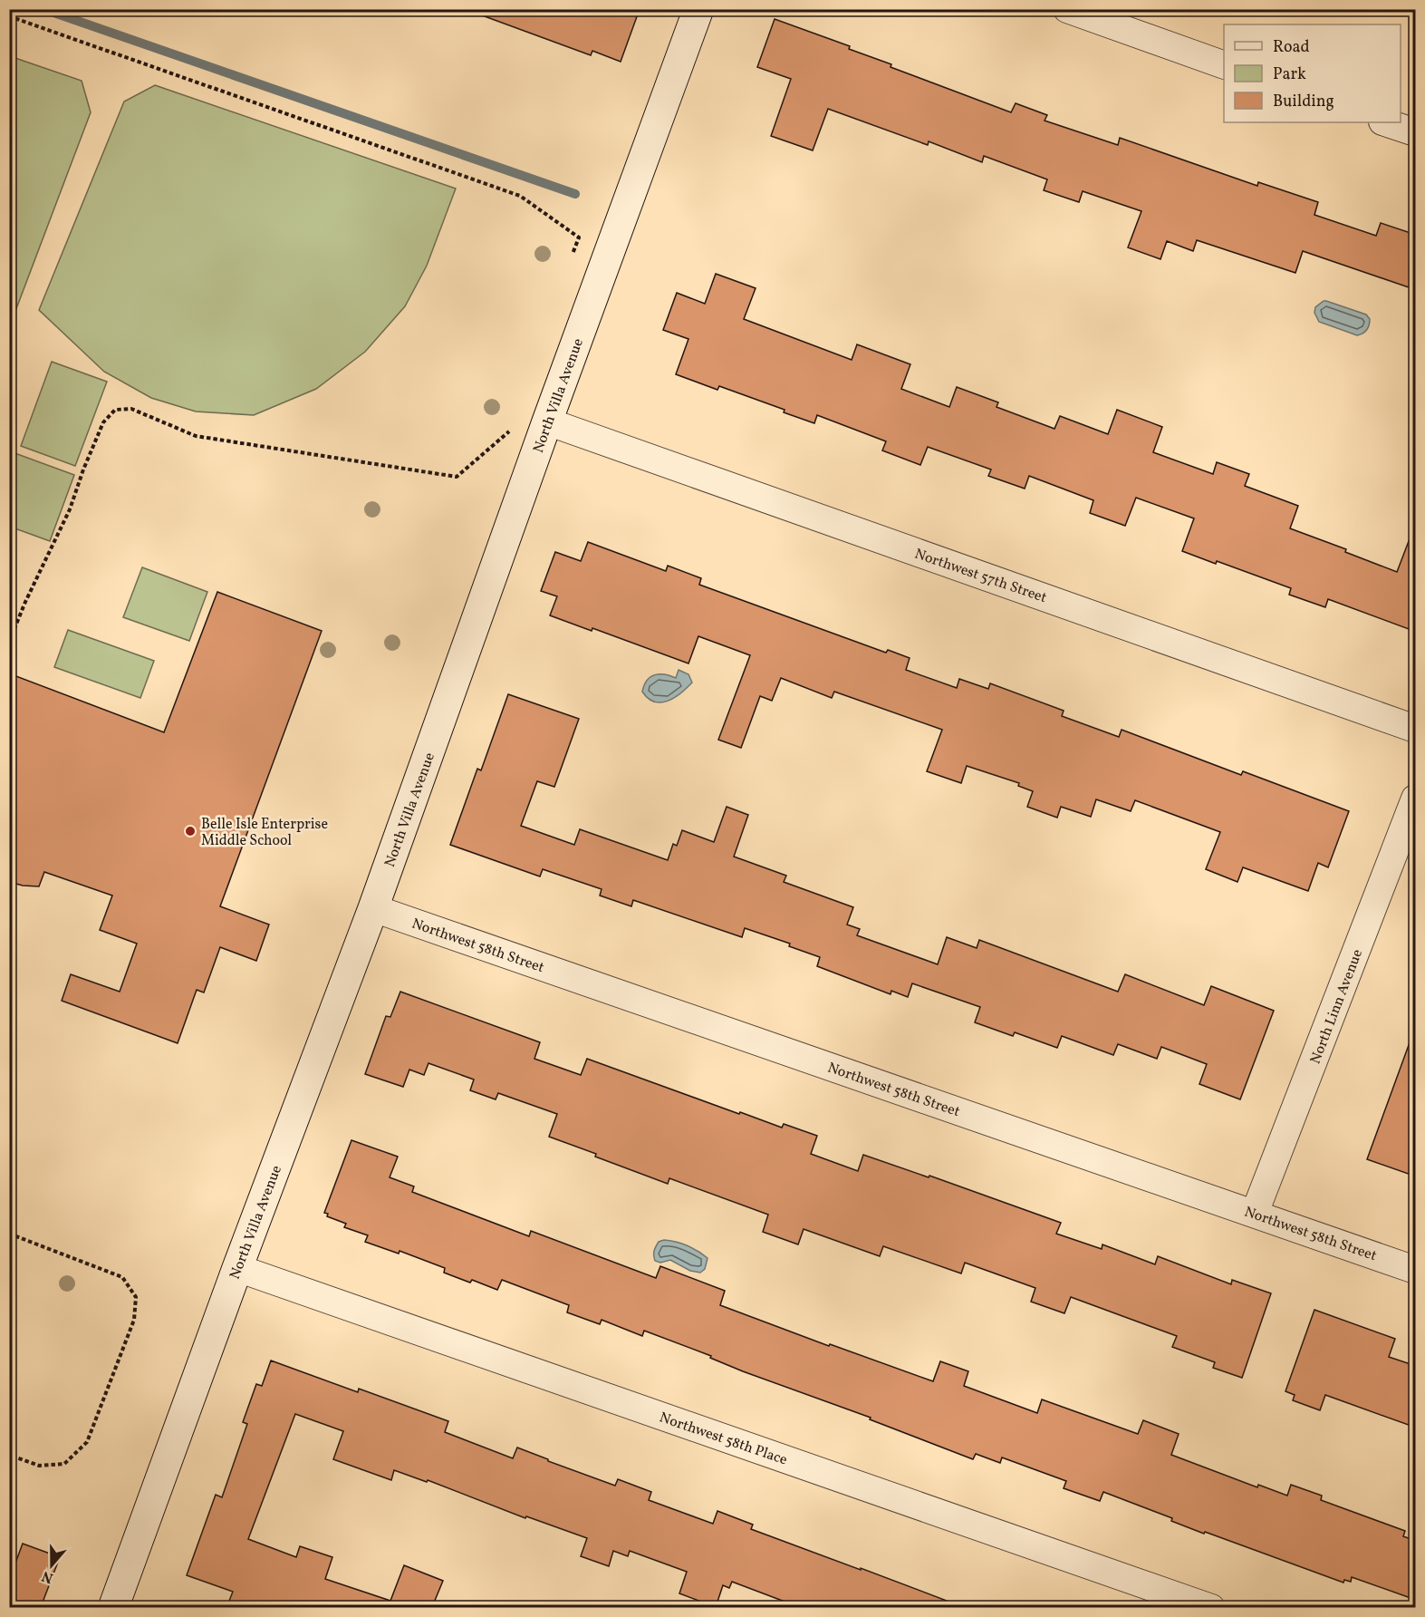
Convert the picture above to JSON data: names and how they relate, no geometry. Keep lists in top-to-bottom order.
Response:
{
  "streets": {
    "street": [
      "North Villa Avenue",
      "Northwest 57th Street",
      "Northwest 58th Street",
      "North Linn Avenue",
      "Northwest 58th Place"
    ]
  },
  "crossings": [
    ["North Villa Avenue", "Northwest 57th Street"],
    ["North Villa Avenue", "Northwest 58th Street"],
    ["North Villa Avenue", "Northwest 58th Place"],
    ["Northwest 58th Street", "North Linn Avenue"]
  ],
  "places": ["Belle Isle Enterprise Middle School"],
  "legend": ["Road", "Park", "Building"],
  "north": "bottom"
}
